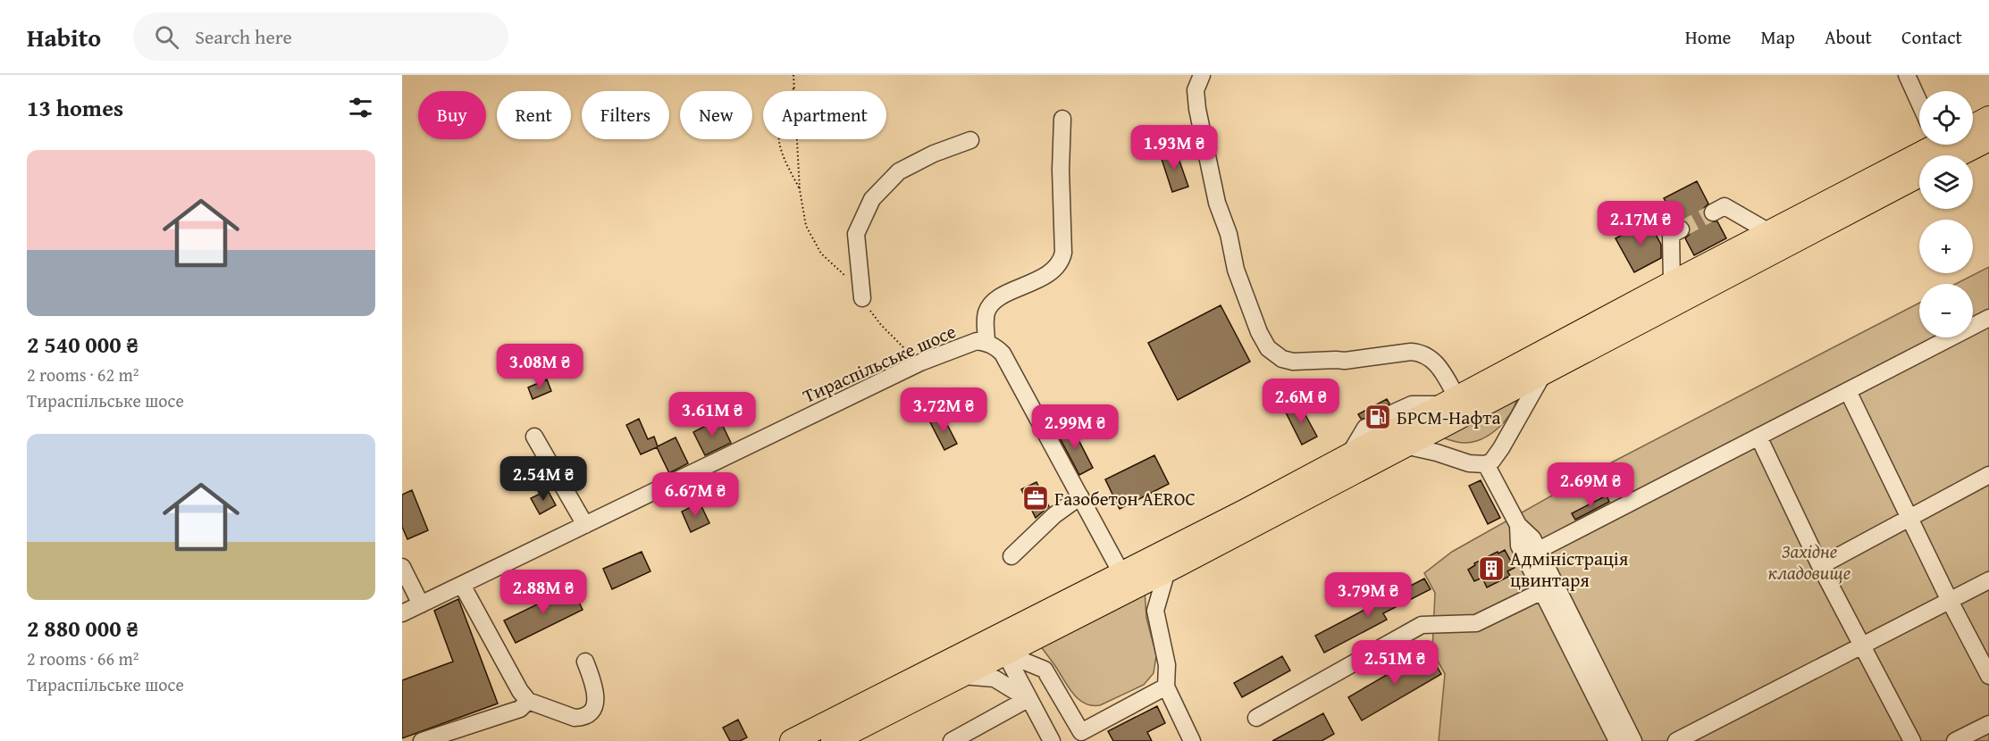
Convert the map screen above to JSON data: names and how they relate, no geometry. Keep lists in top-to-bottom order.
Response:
{
  "streets": {
    "street": ["Тираспільське шосе"]
  },
  "parks": ["Західне кладовище"],
  "places": {
    "fuel station": ["БРСМ-Нафта"],
    "office": ["Газобетон AEROC"],
    "building": ["Адміністрація цвинтаря"]
  },
  "page": {
    "header": "Habito",
    "search": "Search here",
    "nav": [
      "Home",
      "Map",
      "About",
      "Contact"
    ],
    "heading": "13 homes",
    "map_buttons": ["+", "−"],
    "chip": [
      "Buy",
      "Rent",
      "Filters",
      "New",
      "Apartment"
    ],
    "price": [
      "1.93M ₴",
      "2.17M ₴",
      "3.08M ₴",
      "2.6M ₴",
      "3.72M ₴",
      "3.61M ₴",
      "2.99M ₴",
      "2.54M ₴",
      "2.69M ₴",
      "6.67M ₴",
      "2.88M ₴",
      "3.79M ₴",
      "2.51M ₴"
    ],
    "list": [
      {
        "name": "2 540 000 ₴",
        "note": "2 rooms · 62 m² · Тираспільське шосе"
      },
      {
        "name": "2 880 000 ₴",
        "note": "2 rooms · 66 m² · Тираспільське шосе"
      }
    ]
  }
}
